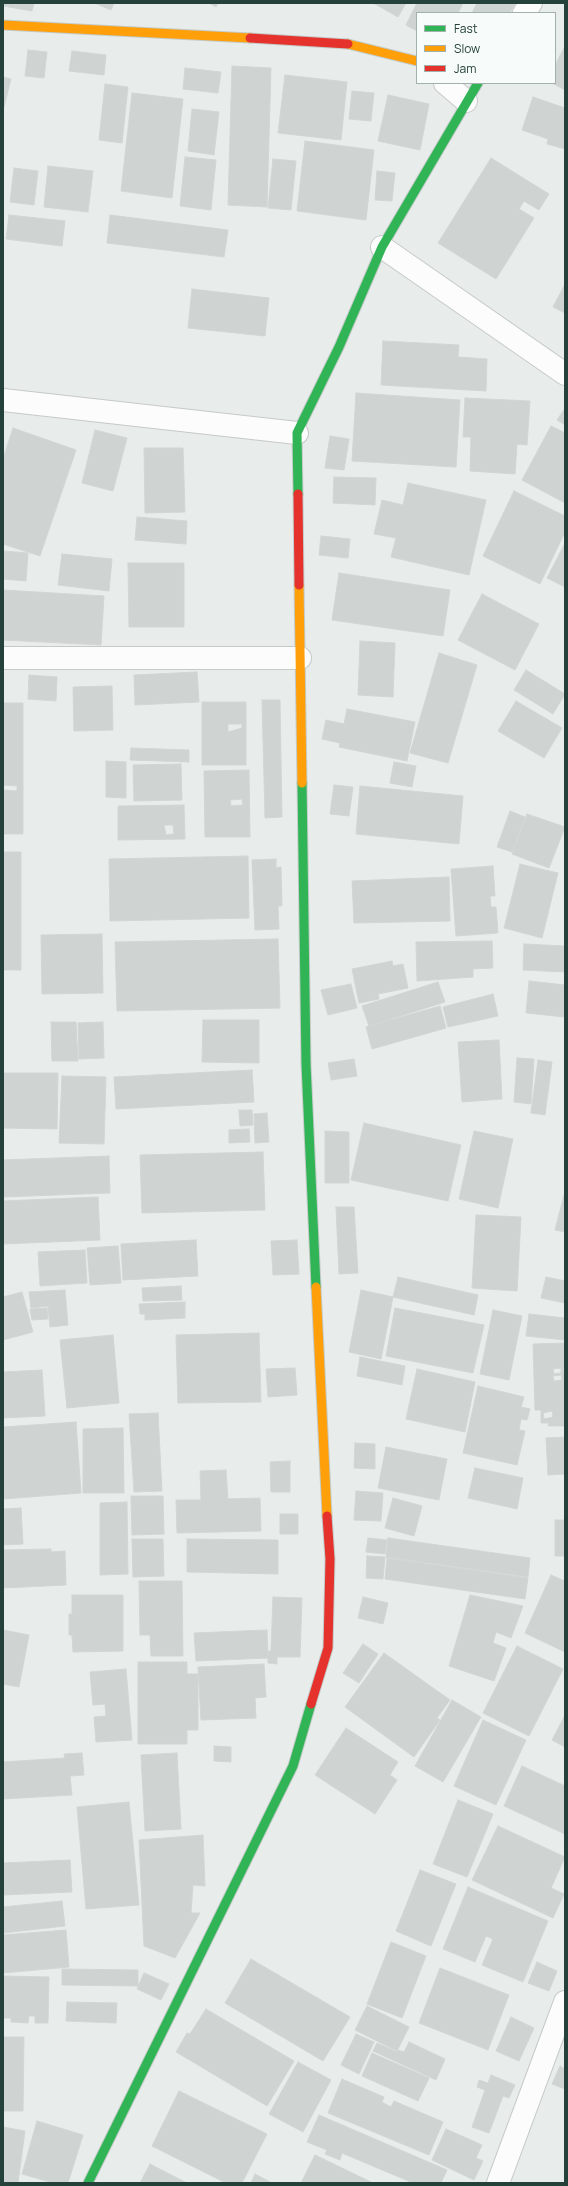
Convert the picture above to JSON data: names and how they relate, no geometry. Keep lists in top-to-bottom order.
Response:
{
  "legend": ["Fast", "Slow", "Jam"]
}
